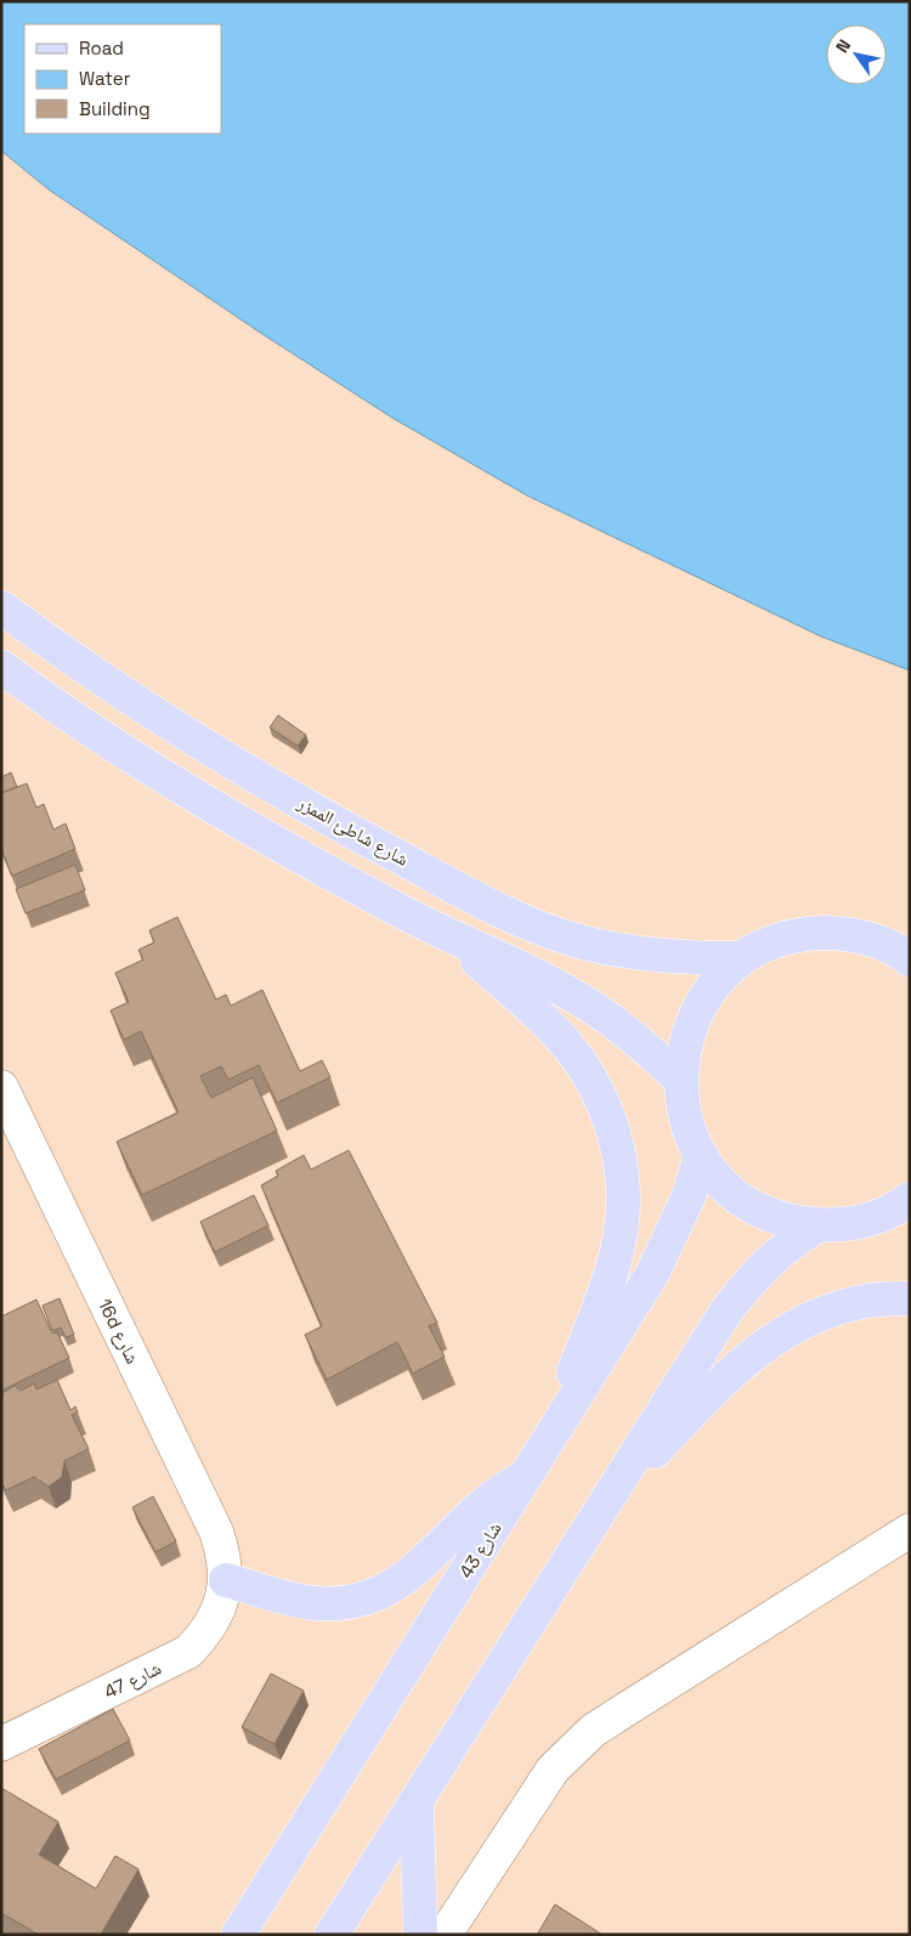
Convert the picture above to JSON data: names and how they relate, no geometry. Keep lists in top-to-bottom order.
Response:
{
  "streets": {
    "main road": ["شارع شاطئ الممزر", "شارع 43"],
    "street": ["16d شارع", "شارع 47"]
  },
  "crossings": [
    ["16d شارع", "شارع 47"]
  ],
  "legend": ["Road", "Water", "Building"],
  "north": "top left"
}
